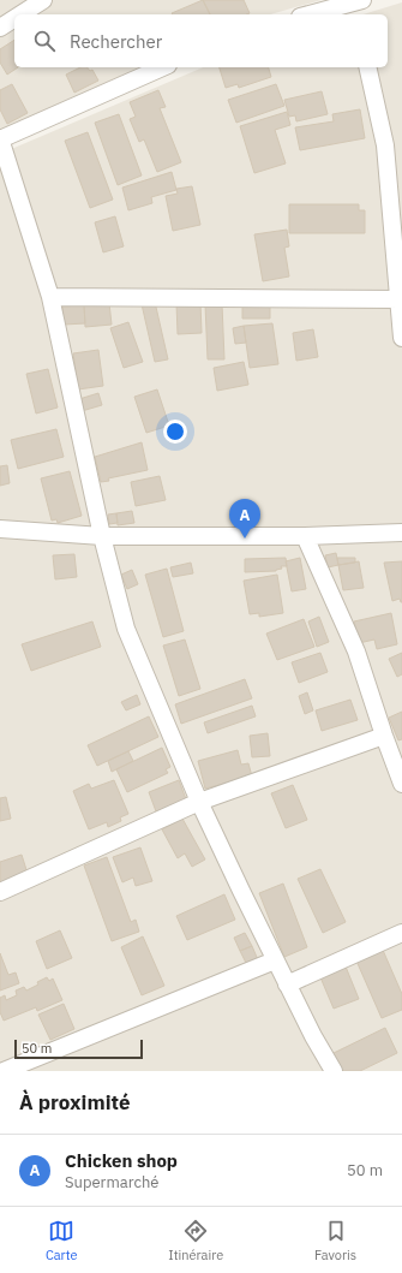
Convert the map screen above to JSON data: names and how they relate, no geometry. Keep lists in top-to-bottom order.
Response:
{
  "scale_bar": "50 m",
  "page": {
    "search": "Rechercher",
    "pins": "A",
    "scale": "50 m",
    "heading": "À proximité",
    "list": [
      {
        "mark": "A",
        "name": "Chicken shop",
        "note": "Supermarché",
        "value": "50 m"
      }
    ],
    "nav": ["Carte", "Itinéraire", "Favoris"]
  }
}
